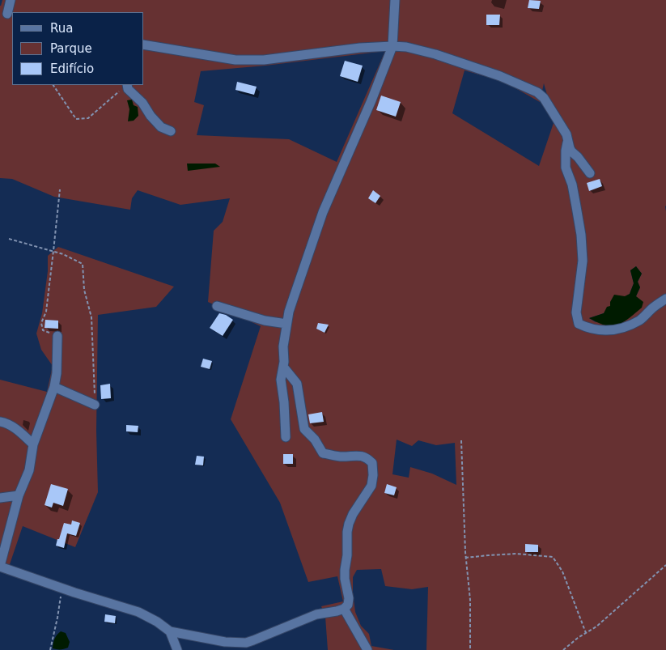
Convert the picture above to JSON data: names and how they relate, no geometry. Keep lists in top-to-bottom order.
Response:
{
  "legend": ["Rua", "Parque", "Edifício"]
}
